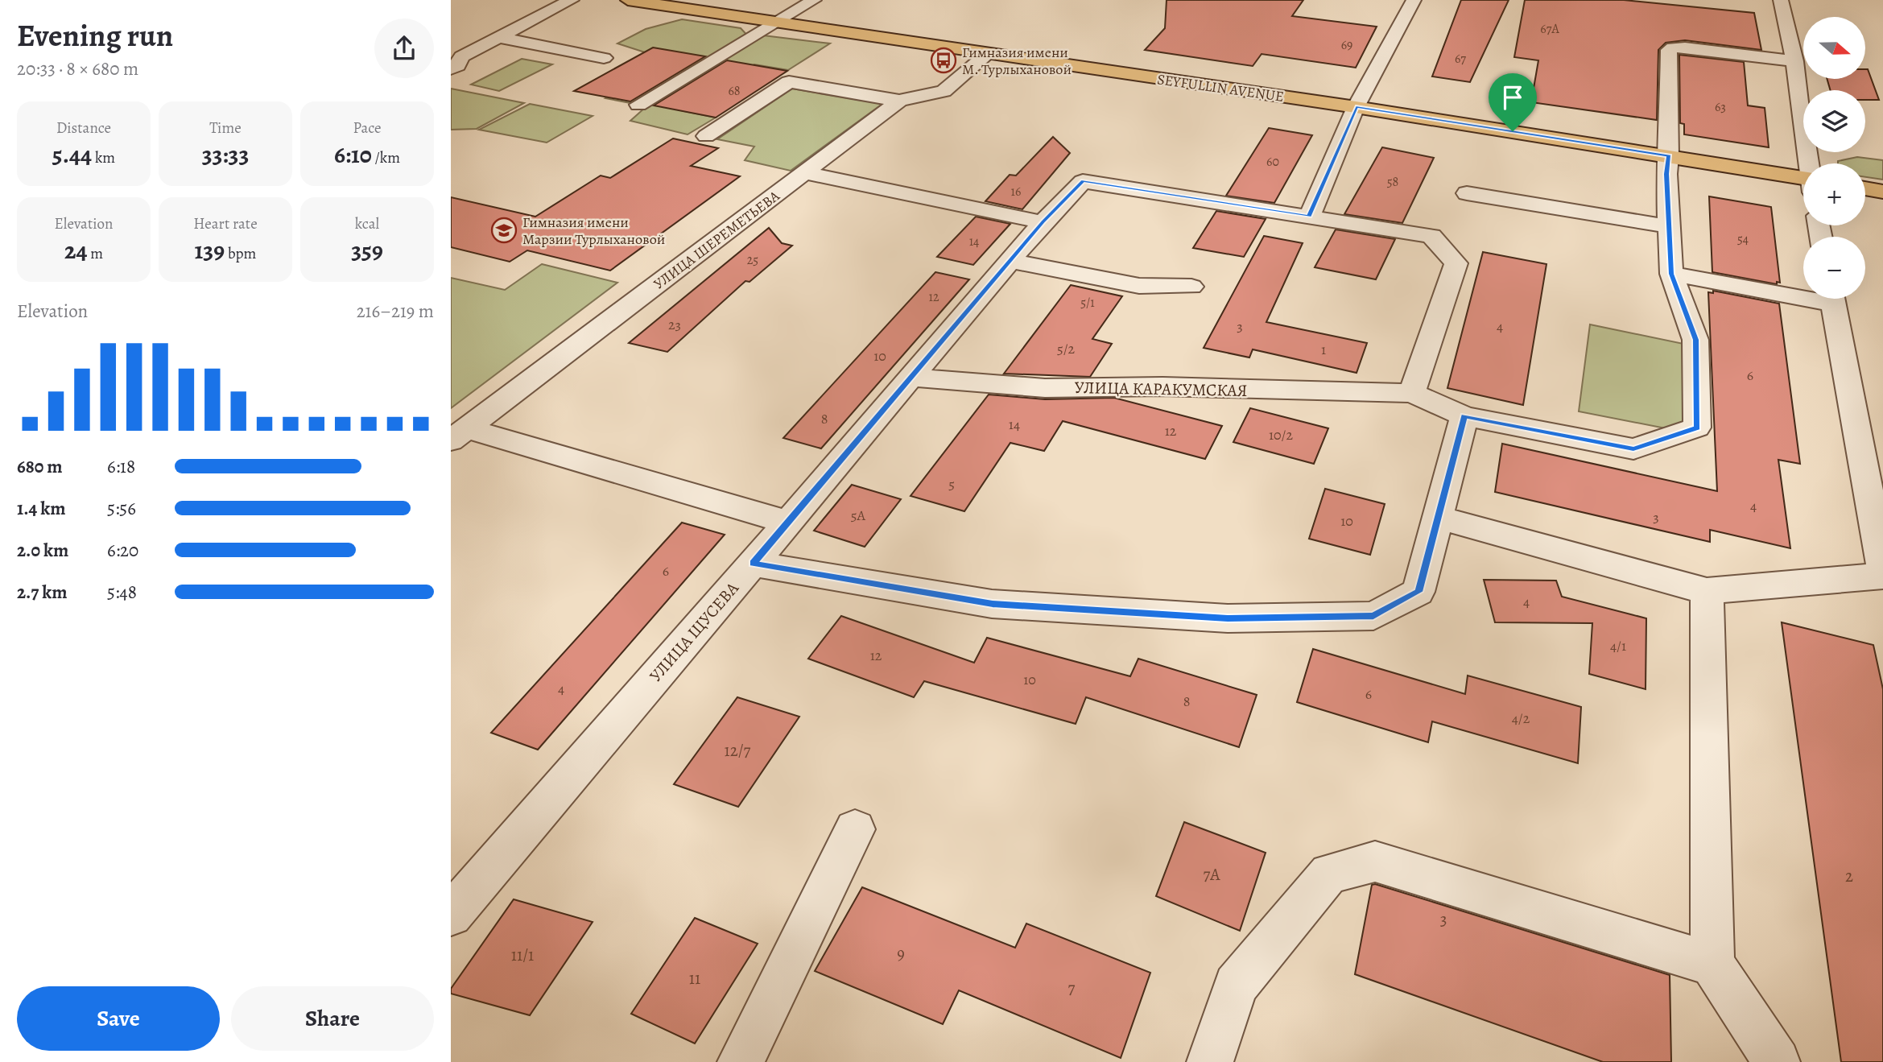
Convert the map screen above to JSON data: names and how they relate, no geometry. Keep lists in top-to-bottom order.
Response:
{
  "streets": {
    "main road": ["SEYFULLIN AVENUE"],
    "street": ["УЛИЦА ШЕРЕМЕТЬЕВА", "УЛИЦА КАРАКУМСКАЯ", "УЛИЦА ЩУСЕВА"]
  },
  "crossings": [
    ["SEYFULLIN AVENUE", "УЛИЦА ШЕРЕМЕТЬЕВА"],
    ["УЛИЦА КАРАКУМСКАЯ", "УЛИЦА ЩУСЕВА"]
  ],
  "places": {
    "bus stop": ["Гимназия имени М. Турлыхановой"],
    "school or university": ["Гимназия имени Марзии Турлыхановой"]
  },
  "house_numbers": [
    "67А",
    "69",
    "67",
    "68",
    "63",
    "60",
    "58",
    "16",
    "54",
    "14",
    "25",
    "12",
    "5/1",
    "23",
    "3",
    "4",
    "5/2",
    "1",
    "10",
    "6",
    "8",
    "14",
    "12",
    "10/2",
    "5",
    "4",
    "5А",
    "3",
    "10",
    "6",
    "4",
    "4/1",
    "12",
    "10",
    "4",
    "6",
    "8",
    "4/2",
    "12/7",
    "7А",
    "2",
    "3",
    "9",
    "11/1",
    "11",
    "7"
  ],
  "north": "right",
  "page": {
    "heading": ["Evening run", "20:33 · 8 × 680 m"],
    "map_buttons": ["+", "−"],
    "stats": [
      ["Distance", "5.44 km"],
      ["Time", "33:33"],
      ["Pace", "6:10 /km"],
      ["Elevation", "24 m"],
      ["Heart rate", "139 bpm"],
      ["kcal", "359"]
    ],
    "chart": ["Elevation", "216–219 m"],
    "list": [
      {
        "name": "680 m",
        "note": "6:18"
      },
      {
        "name": "1.4 km",
        "note": "5:56"
      },
      {
        "name": "2.0 km",
        "note": "6:20"
      },
      {
        "name": "2.7 km",
        "note": "5:48"
      }
    ],
    "buttons": ["Save", "Share"]
  }
}
